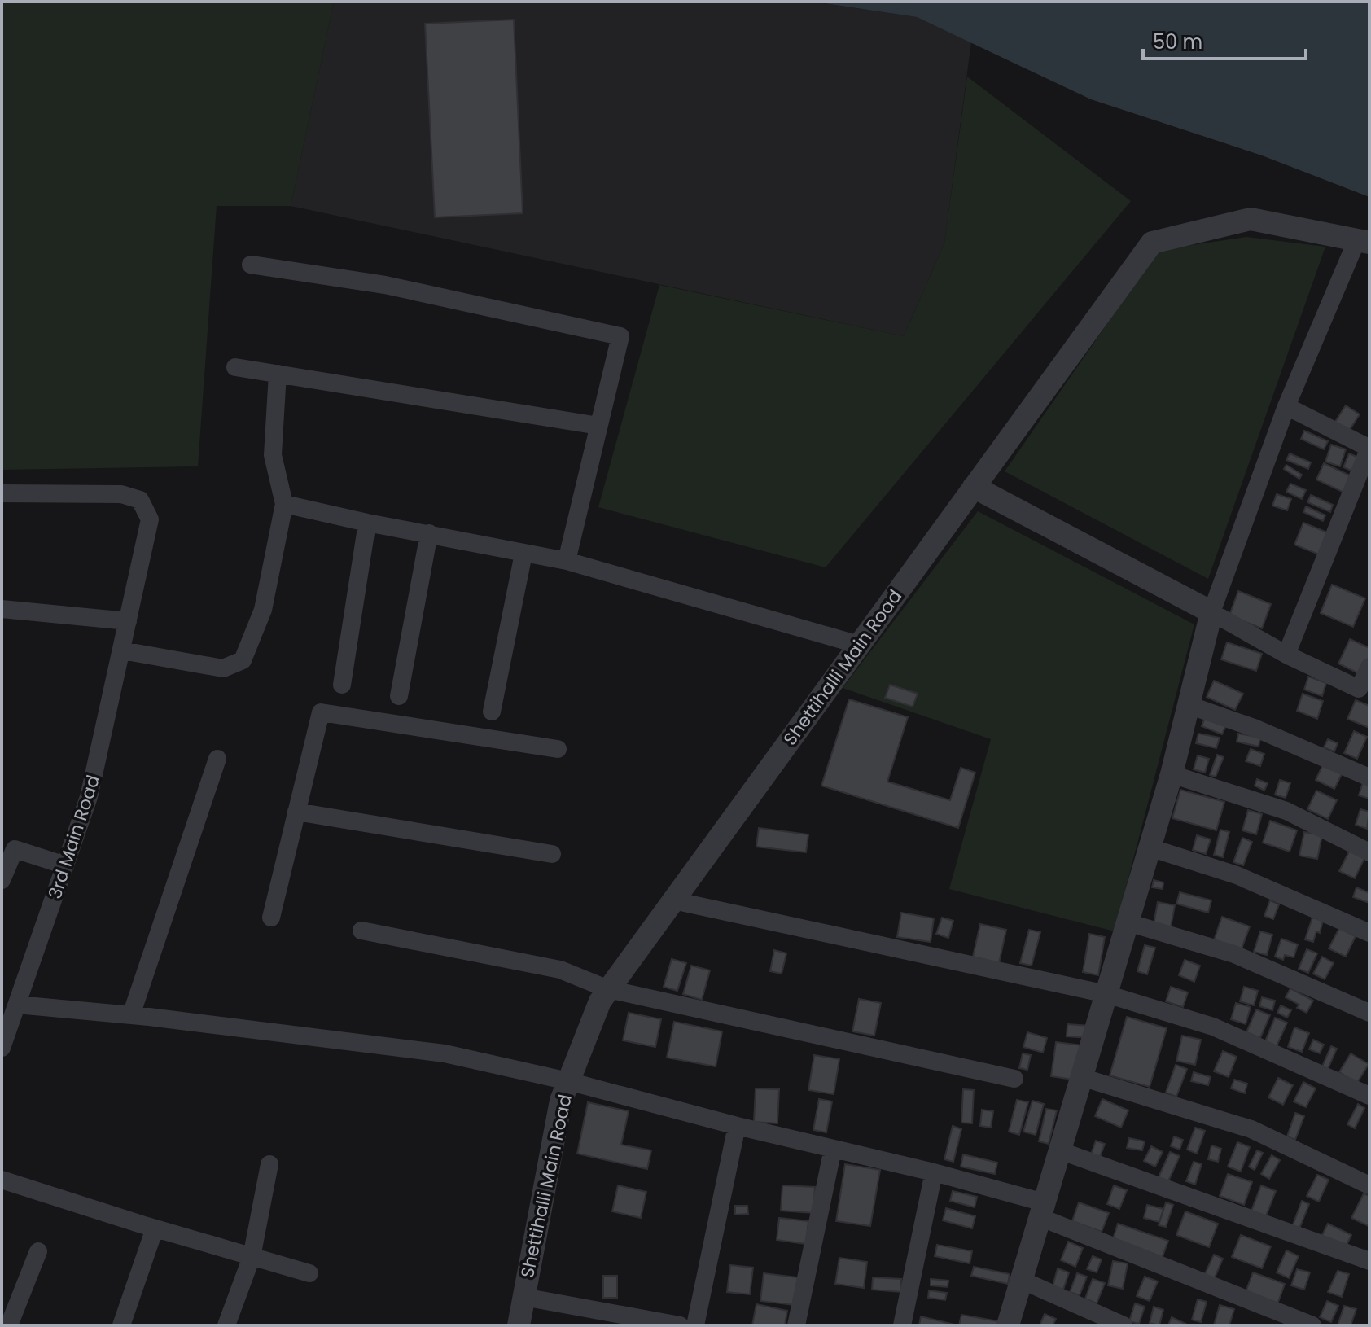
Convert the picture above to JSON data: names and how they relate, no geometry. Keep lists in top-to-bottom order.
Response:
{
  "streets": {
    "street": ["Shettihalli Main Road", "3rd Main Road"]
  },
  "scale_bar": "50 m"
}
